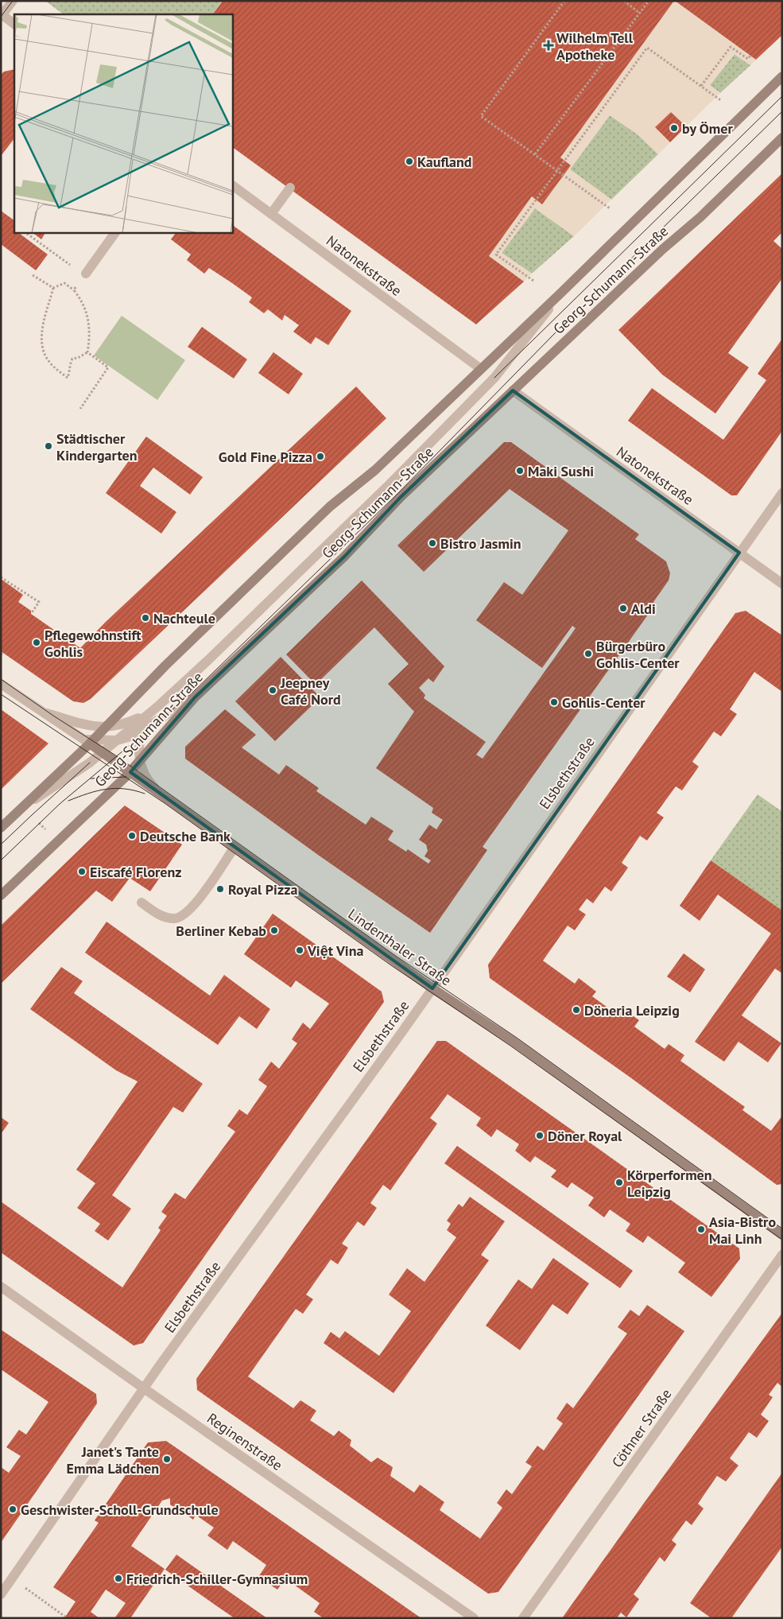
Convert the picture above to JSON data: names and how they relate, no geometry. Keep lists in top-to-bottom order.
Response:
{
  "streets": {
    "main road": ["Georg-Schumann-Straße", "Lindenthaler Straße"],
    "street": [
      "Natonekstraße",
      "Elsbethstraße",
      "Cöthner Straße",
      "Reginenstraße"
    ]
  },
  "crossings": [
    ["Natonekstraße", "Georg-Schumann-Straße"],
    ["Natonekstraße", "Elsbethstraße"],
    ["Georg-Schumann-Straße", "Lindenthaler Straße"],
    ["Elsbethstraße", "Lindenthaler Straße"],
    ["Elsbethstraße", "Reginenstraße"]
  ],
  "places": {
    "health": ["Wilhelm Tell Apotheke"],
    "other": [
      "by Ömer",
      "Kaufland",
      "Städtischer Kindergarten",
      "Gold Fine Pizza",
      "Maki Sushi",
      "Bistro Jasmin",
      "Aldi",
      "Nachteule",
      "Pflegewohnstift Gohlis",
      "Bürgerbüro Gohlis-Center",
      "Jeepney Café Nord",
      "Gohlis-Center",
      "Deutsche Bank",
      "Eiscafé Florenz",
      "Royal Pizza",
      "Berliner Kebab",
      "Việt Vina",
      "Döneria Leipzig",
      "Döner Royal",
      "Körperformen Leipzig",
      "Asia-Bistro Mai Linh",
      "Janet's Tante Emma Lädchen",
      "Geschwister-Scholl-Grundschule",
      "Friedrich-Schiller-Gymnasium"
    ]
  }
}
